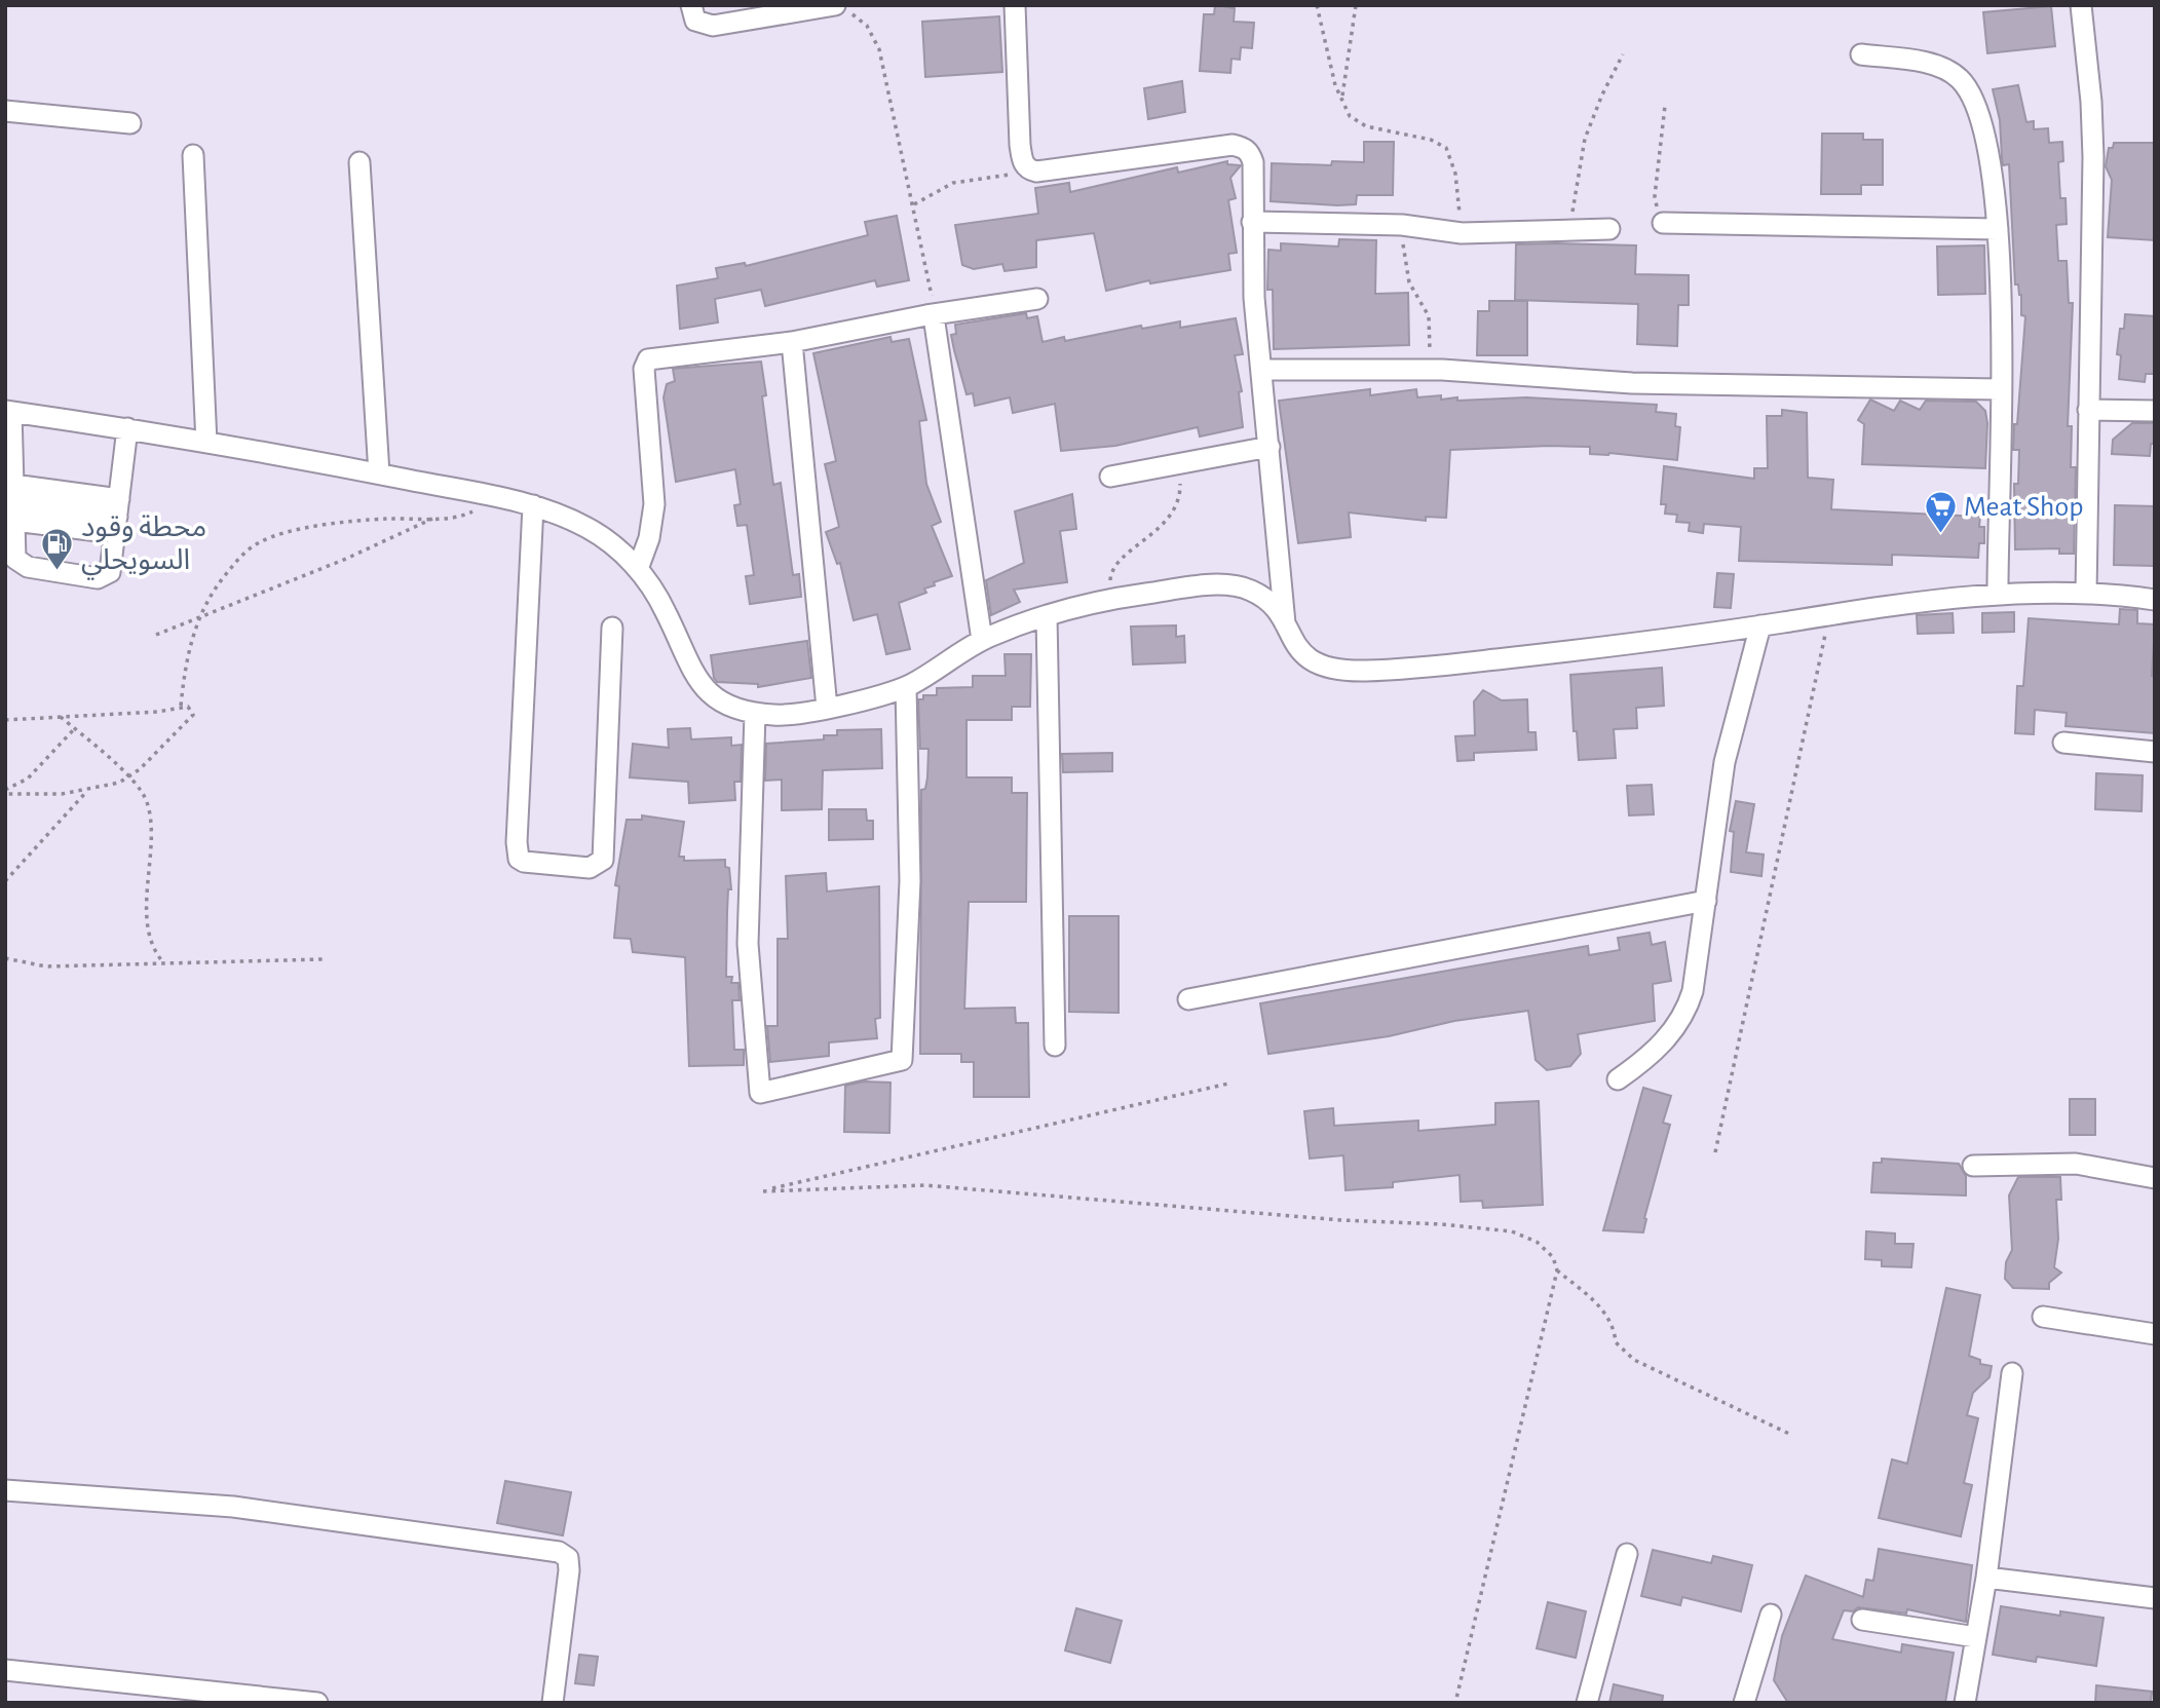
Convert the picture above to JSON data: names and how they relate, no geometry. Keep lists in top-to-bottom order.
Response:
{
  "places": {
    "supermarket": ["Meat Shop"],
    "fuel station": ["محطة وقود السويحلي"]
  }
}
